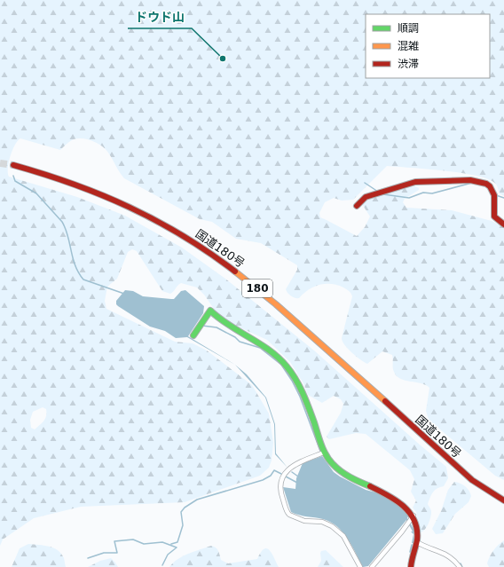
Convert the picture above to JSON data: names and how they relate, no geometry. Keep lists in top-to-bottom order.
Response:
{
  "streets": {
    "main road": ["国道180号", "180"]
  },
  "places": ["ドウド山"],
  "legend": ["順調", "混雑", "渋滞"]
}
